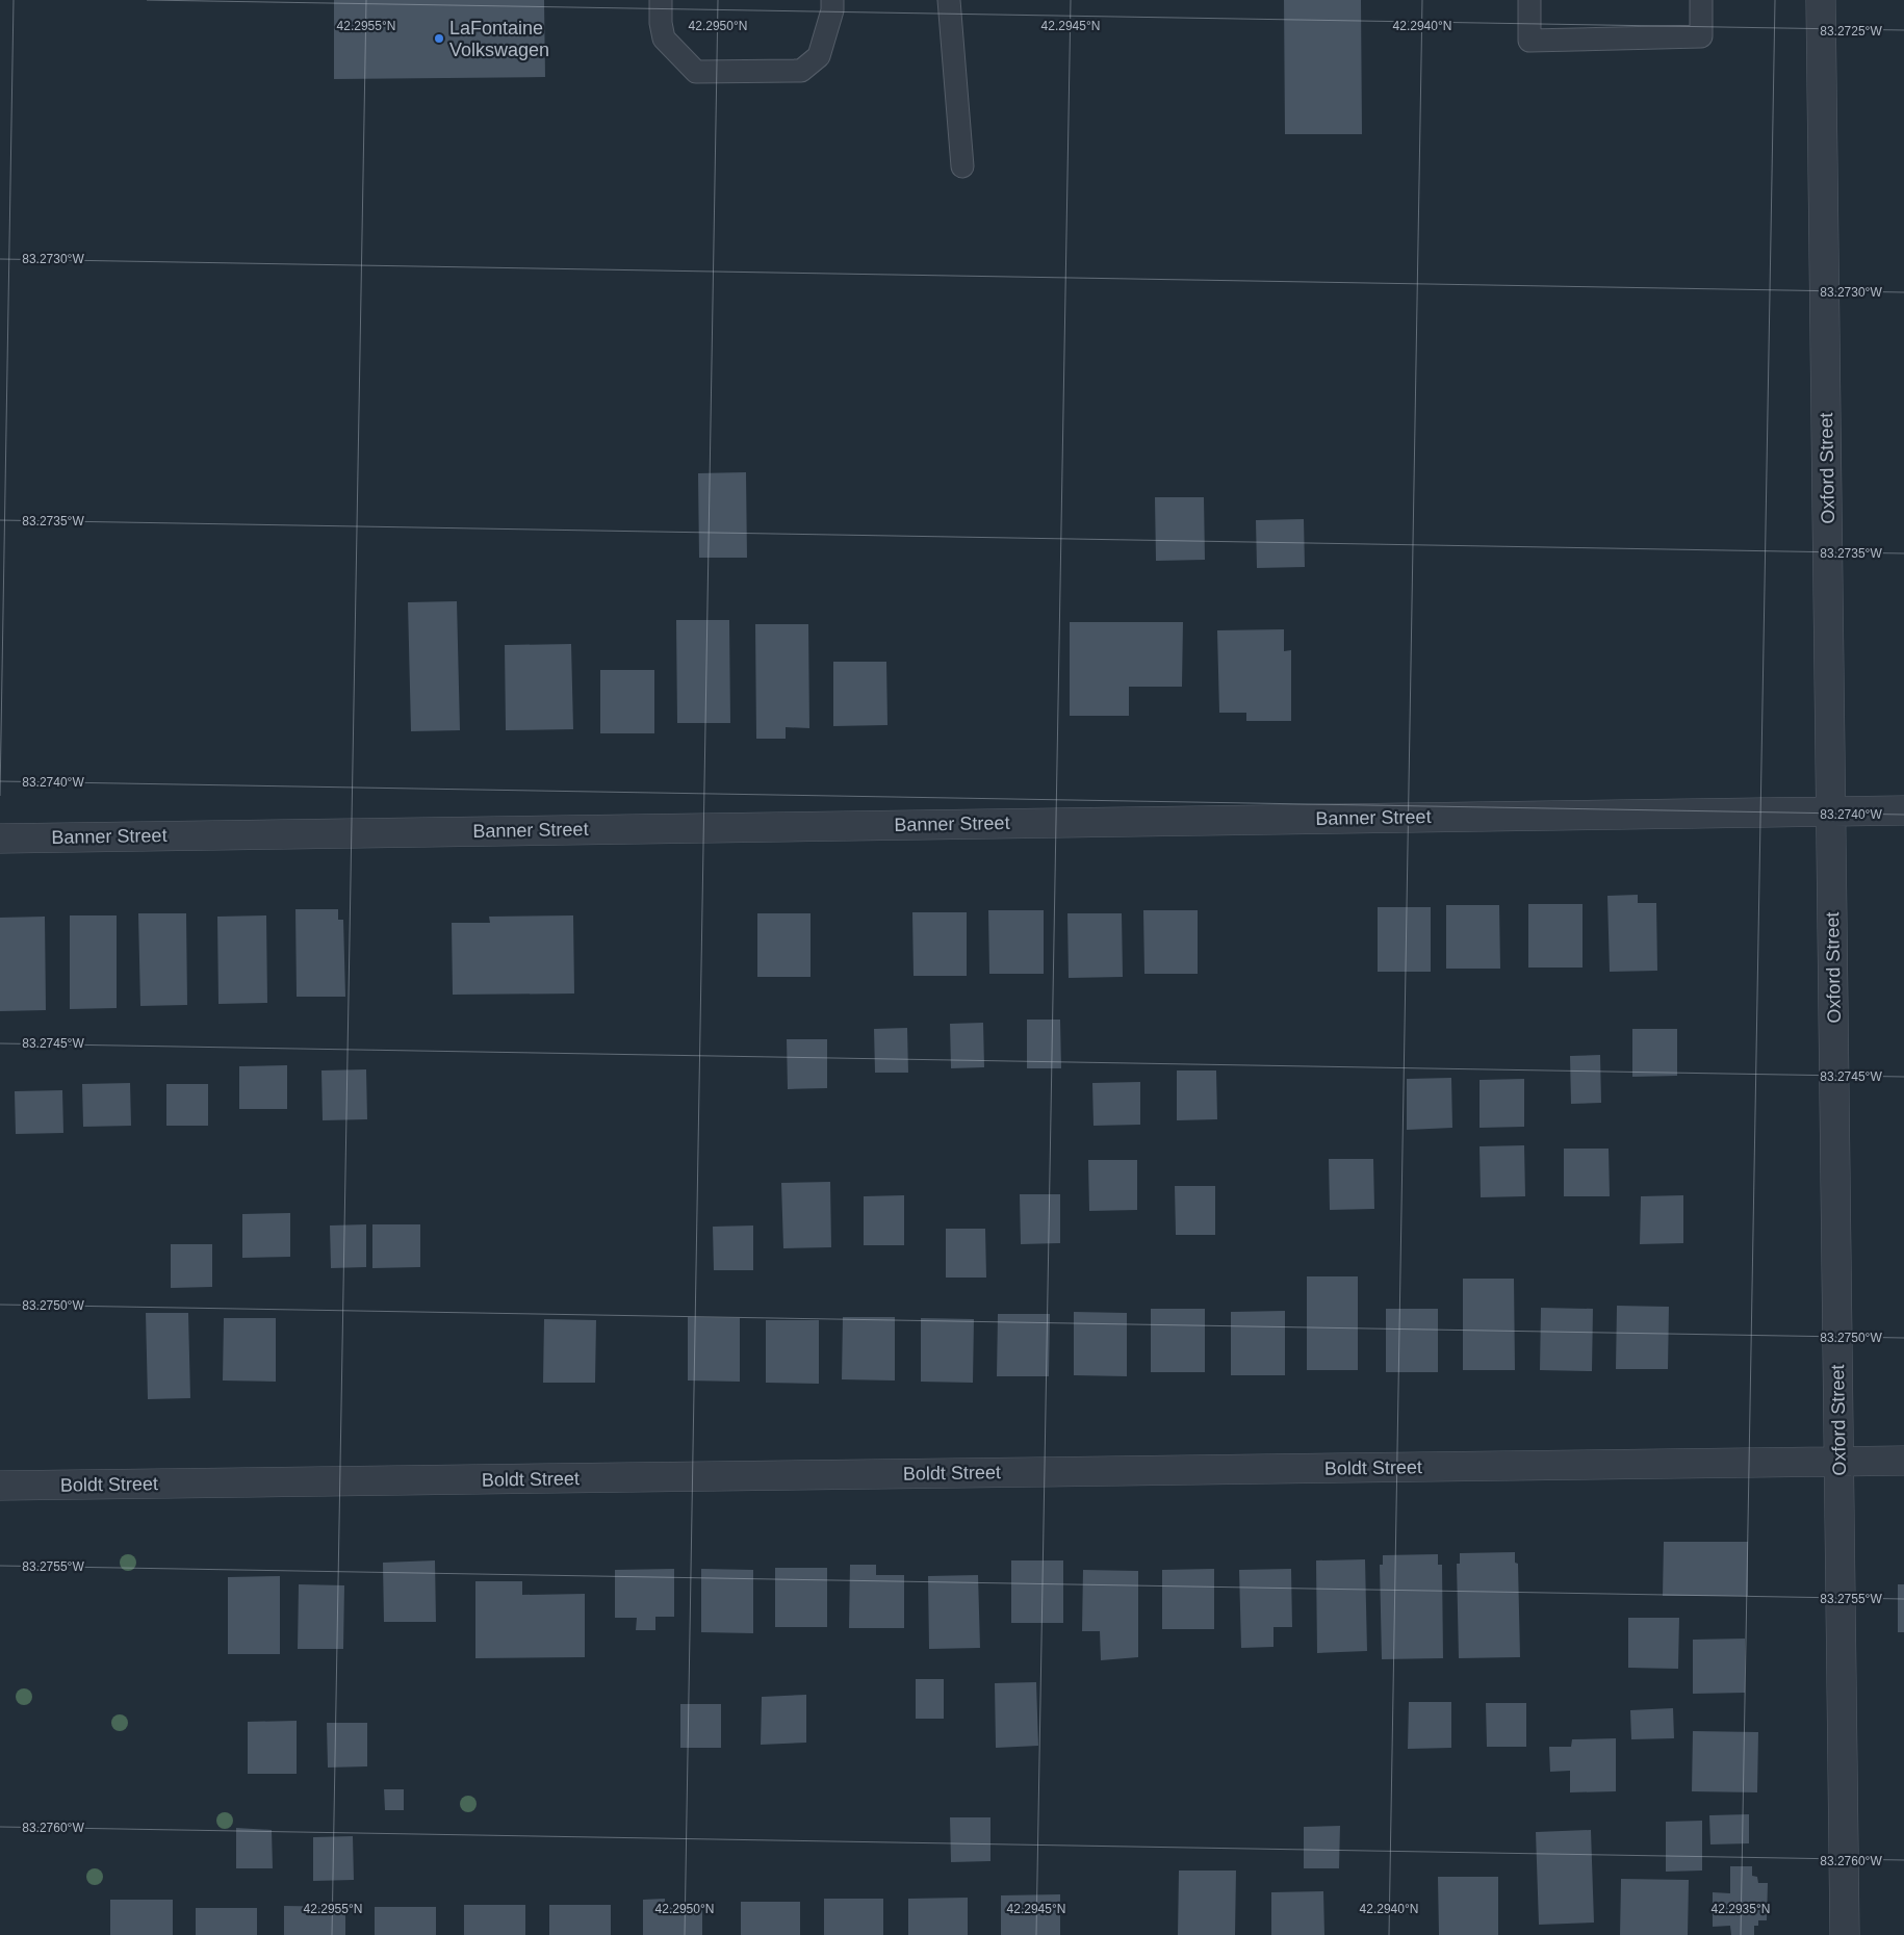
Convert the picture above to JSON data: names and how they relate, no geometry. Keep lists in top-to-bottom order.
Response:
{
  "streets": {
    "street": ["Oxford Street", "Banner Street", "Boldt Street"]
  },
  "crossings": [
    ["Oxford Street", "Banner Street"],
    ["Oxford Street", "Boldt Street"]
  ],
  "places": ["LaFontaine Volkswagen"],
  "coordinates": [
    "42.2955°N",
    "42.2950°N",
    "42.2945°N",
    "42.2940°N",
    "83.2725°W",
    "83.2730°W",
    "83.2735°W",
    "83.2740°W",
    "83.2745°W",
    "83.2750°W",
    "83.2755°W",
    "83.2760°W",
    "42.2935°N"
  ]
}
